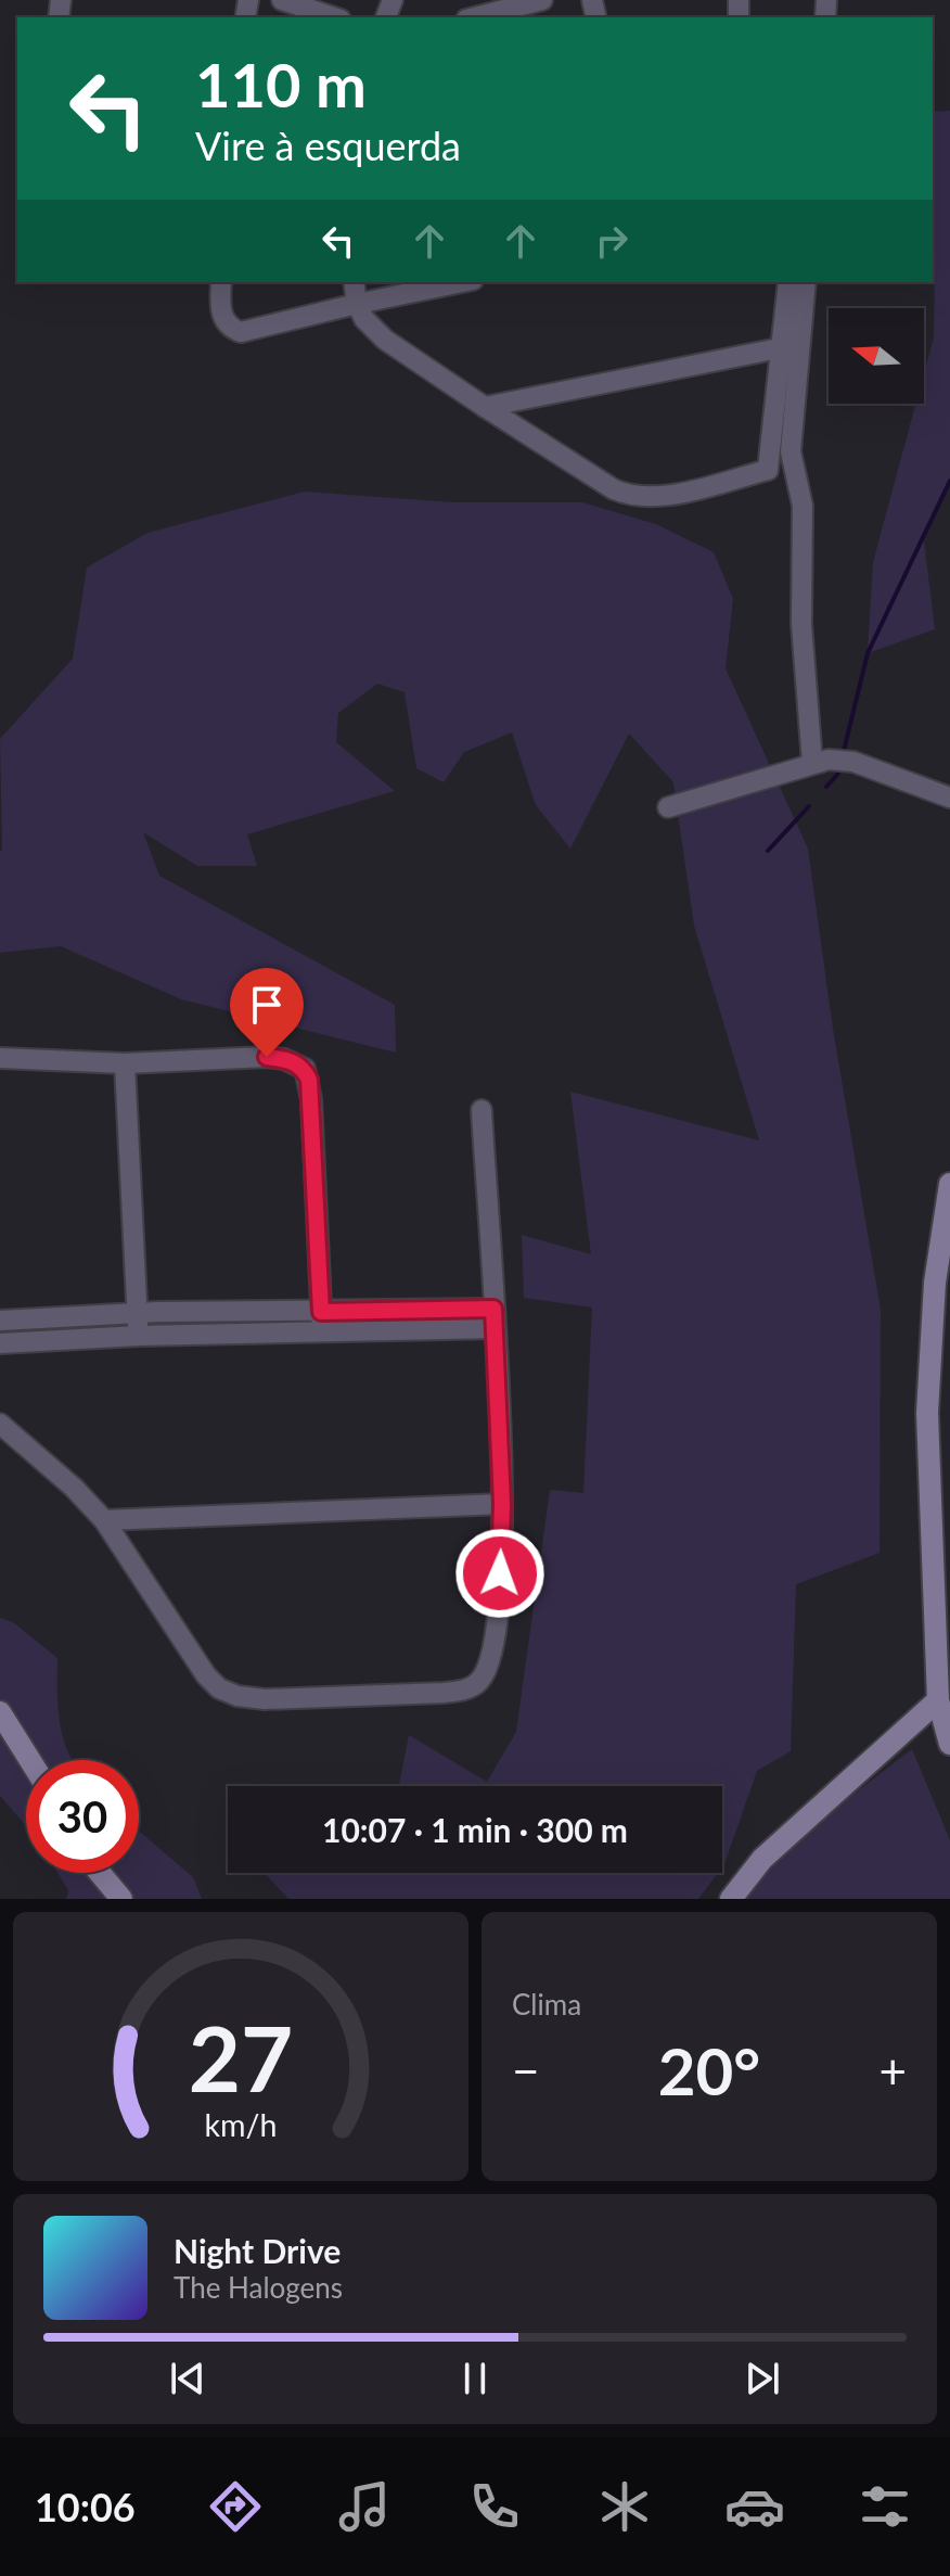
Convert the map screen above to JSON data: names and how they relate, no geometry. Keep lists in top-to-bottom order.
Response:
{
  "north": "left",
  "page": {
    "turn": ["110 m", "Vire à esquerda"],
    "limit": "30",
    "trip": "10:07 · 1 min · 300 m",
    "tile": "Clima",
    "heat": ["−", "20°", "+"],
    "song": ["Night Drive", "The Halogens"],
    "tabs": "10:06",
    "gauge": ["27", "km/h"]
  }
}
